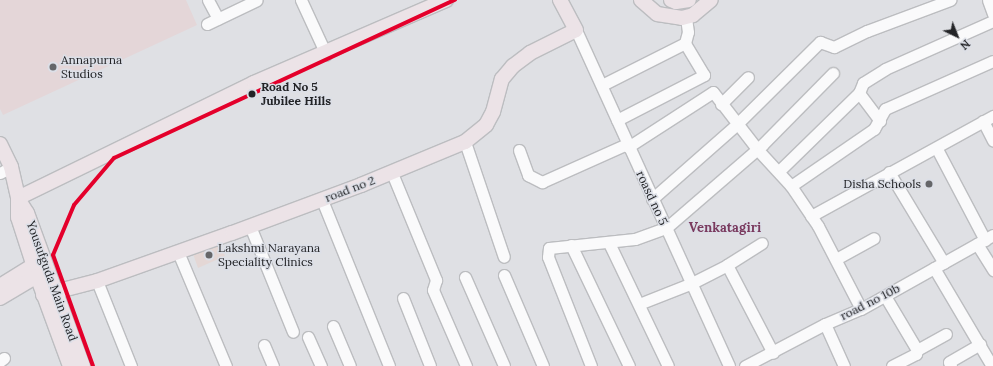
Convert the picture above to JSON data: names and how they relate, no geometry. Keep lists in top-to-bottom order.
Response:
{
  "streets": {
    "main road": ["road no 2", "Yousufguda Main Road"],
    "street": ["roasd no 5", "road no 10b"]
  },
  "crossings": [
    ["road no 2", "roasd no 5"],
    ["road no 2", "Yousufguda Main Road"]
  ],
  "districts": ["Venkatagiri"],
  "places": [
    "Annapurna Studios",
    "Road No 5 Jubilee Hills",
    "Disha Schools",
    "Lakshmi Narayana Speciality Clinics"
  ],
  "north": "bottom right"
}
